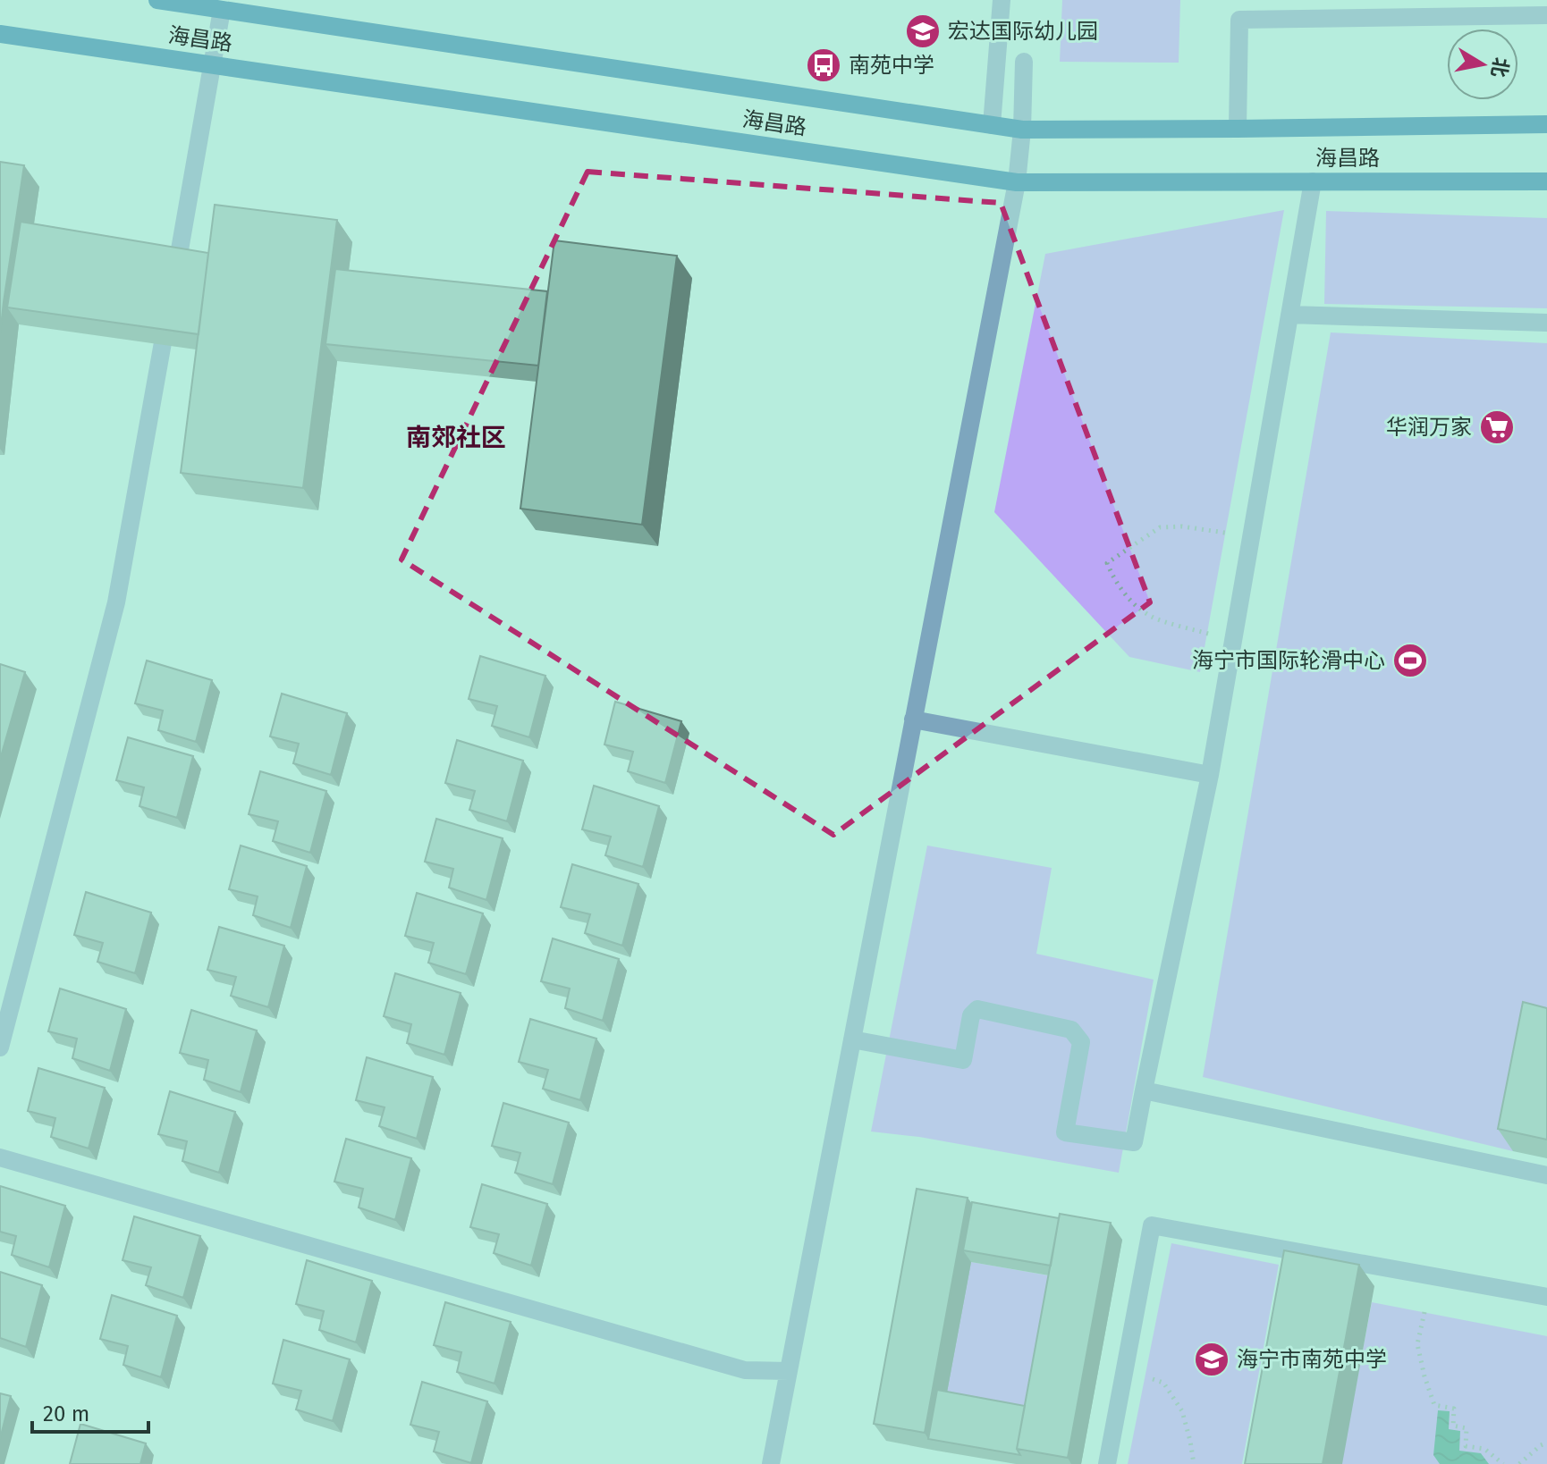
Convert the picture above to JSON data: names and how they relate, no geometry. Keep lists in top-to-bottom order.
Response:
{
  "streets": {
    "main road": ["海昌路"]
  },
  "districts": ["南郊社区"],
  "places": {
    "school or university": ["宏达国际幼儿园", "海宁市南苑中学"],
    "bus stop": ["南苑中学"],
    "supermarket": ["华润万家"],
    "sports": ["海宁市国际轮滑中心"]
  },
  "scale_bar": "20 m",
  "north": "right"
}
